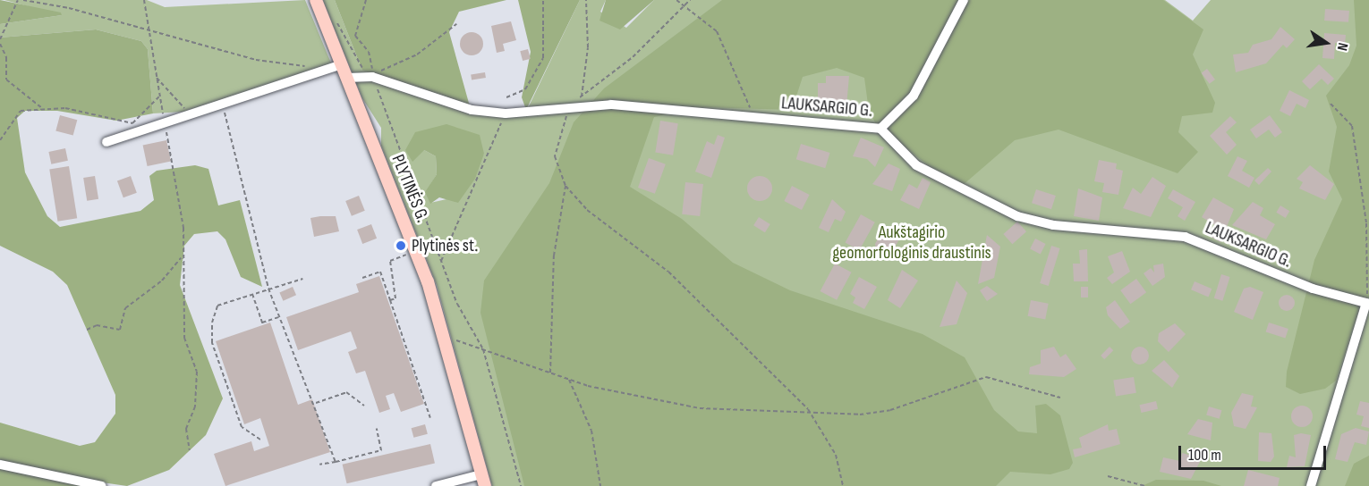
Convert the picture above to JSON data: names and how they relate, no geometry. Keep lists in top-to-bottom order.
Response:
{
  "streets": {
    "main road": ["PLYTINĖS G."],
    "street": ["LAUKSARGIO G."]
  },
  "crossings": [
    ["LAUKSARGIO G.", "PLYTINĖS G."]
  ],
  "parks": ["Aukštagirio geomorfologinis draustinis"],
  "places": ["Plytinės st."],
  "scale_bar": "100 m",
  "north": "right"
}
